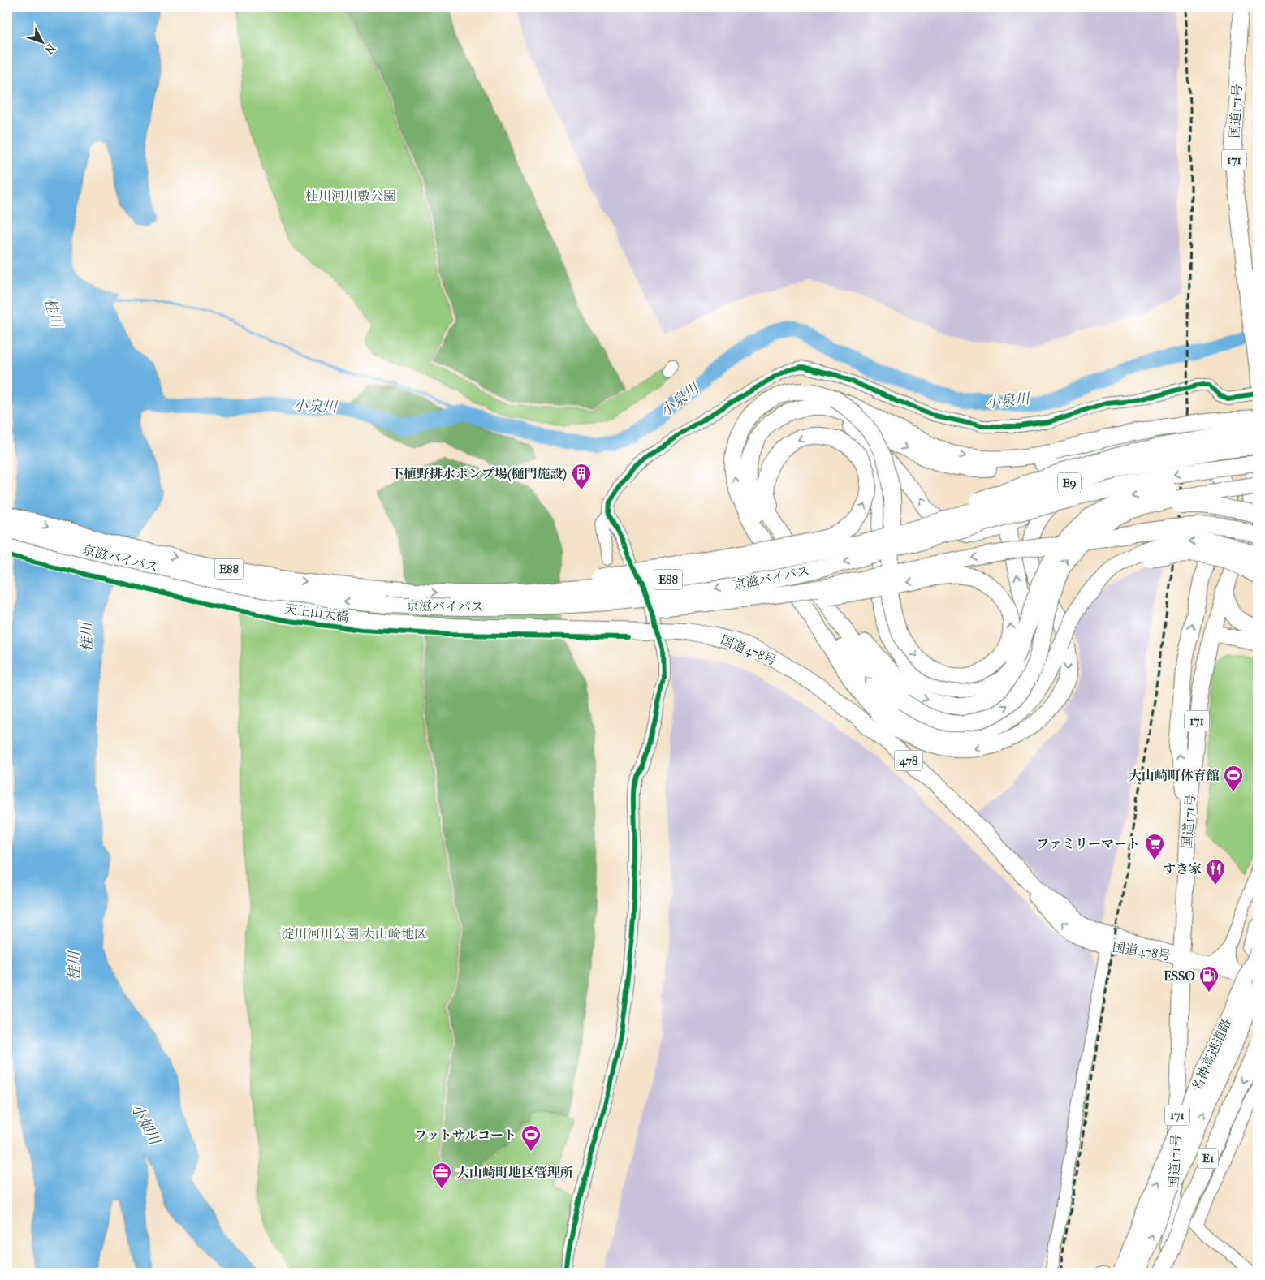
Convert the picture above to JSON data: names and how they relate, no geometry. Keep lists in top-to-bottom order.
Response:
{
  "streets": {
    "highway": [
      "国道171号",
      "171",
      "E9",
      "京滋バイパス",
      "E88",
      "国道478号",
      "478",
      "名神高速道路",
      "E1"
    ],
    "cycle path": ["天王山大橋"]
  },
  "crossings": [
    ["国道171号", "国道478号"],
    ["E9", "京滋バイパス"],
    ["京滋バイパス", "E88"]
  ],
  "water": ["桂川", "小泉川", "小畑川"],
  "parks": ["桂川河川敷公園", "淀川河川公園 大山崎地区"],
  "places": {
    "building": ["下植野排水ポンプ場(樋門施設)"],
    "sports": ["大山崎町体育館", "フットサルコート"],
    "supermarket": ["ファミリーマート"],
    "restaurant": ["すき家"],
    "fuel station": ["ESSO"],
    "office": ["大山崎町地区管理所"]
  },
  "north": "bottom right"
}
